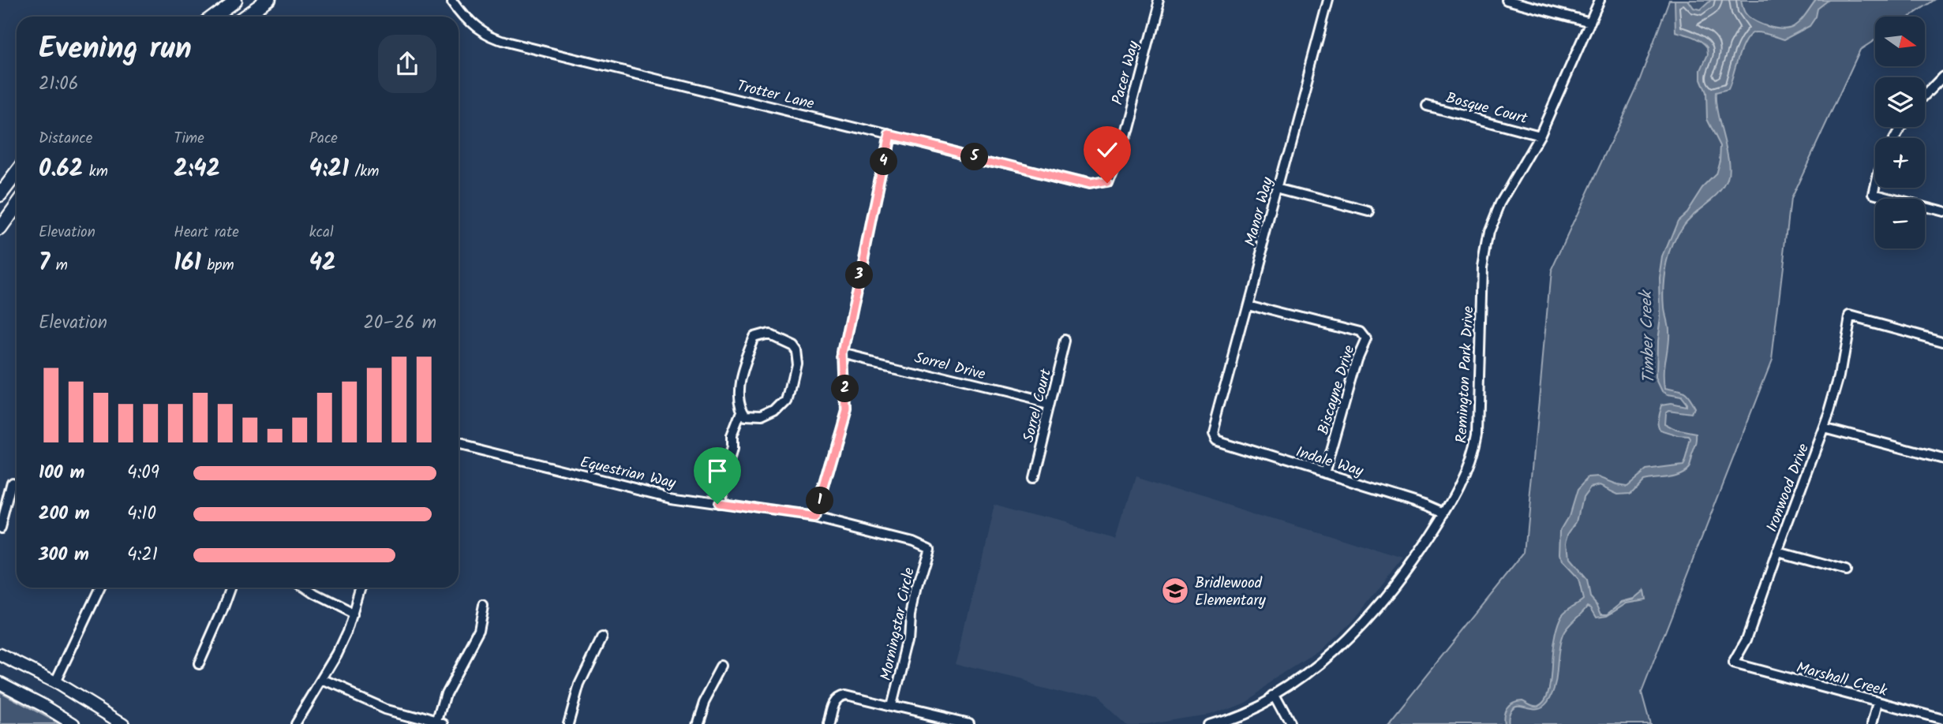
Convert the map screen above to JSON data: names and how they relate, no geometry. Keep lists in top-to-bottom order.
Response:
{
  "streets": {
    "street": [
      "Pacer Way",
      "Trotter Lane",
      "Bosque Court",
      "Manor Way",
      "Sorrel Drive",
      "Remington Park Drive",
      "Biscayne Drive",
      "Sorrel Court",
      "Indale Way",
      "Equestrian Way",
      "Ironwood Drive",
      "Morningstar Circle",
      "Marshall Creek"
    ]
  },
  "crossings": [
    ["Pacer Way", "Trotter Lane"],
    ["Bosque Court", "Remington Park Drive"],
    ["Manor Way", "Biscayne Drive"],
    ["Manor Way", "Indale Way"],
    ["Sorrel Drive", "Sorrel Court"],
    ["Remington Park Drive", "Indale Way"],
    ["Biscayne Drive", "Indale Way"],
    ["Equestrian Way", "Morningstar Circle"],
    ["Ironwood Drive", "Marshall Creek"]
  ],
  "water": ["Timber Creek"],
  "places": {
    "school or university": ["Bridlewood Elementary"]
  },
  "north": "right",
  "page": {
    "map_buttons": ["+", "−"],
    "heading": ["Evening run", "21:06"],
    "stats": [
      ["Distance", "0.62 km"],
      ["Time", "2:42"],
      ["Pace", "4:21 /km"],
      ["Elevation", "7 m"],
      ["Heart rate", "161 bpm"],
      ["kcal", "42"]
    ],
    "pins": [
      "5",
      "4",
      "3",
      "2",
      "1"
    ],
    "chart": ["Elevation", "20–26 m"],
    "list": [
      {
        "name": "100 m",
        "note": "4:09"
      },
      {
        "name": "200 m",
        "note": "4:10"
      },
      {
        "name": "300 m",
        "note": "4:21"
      }
    ]
  }
}
